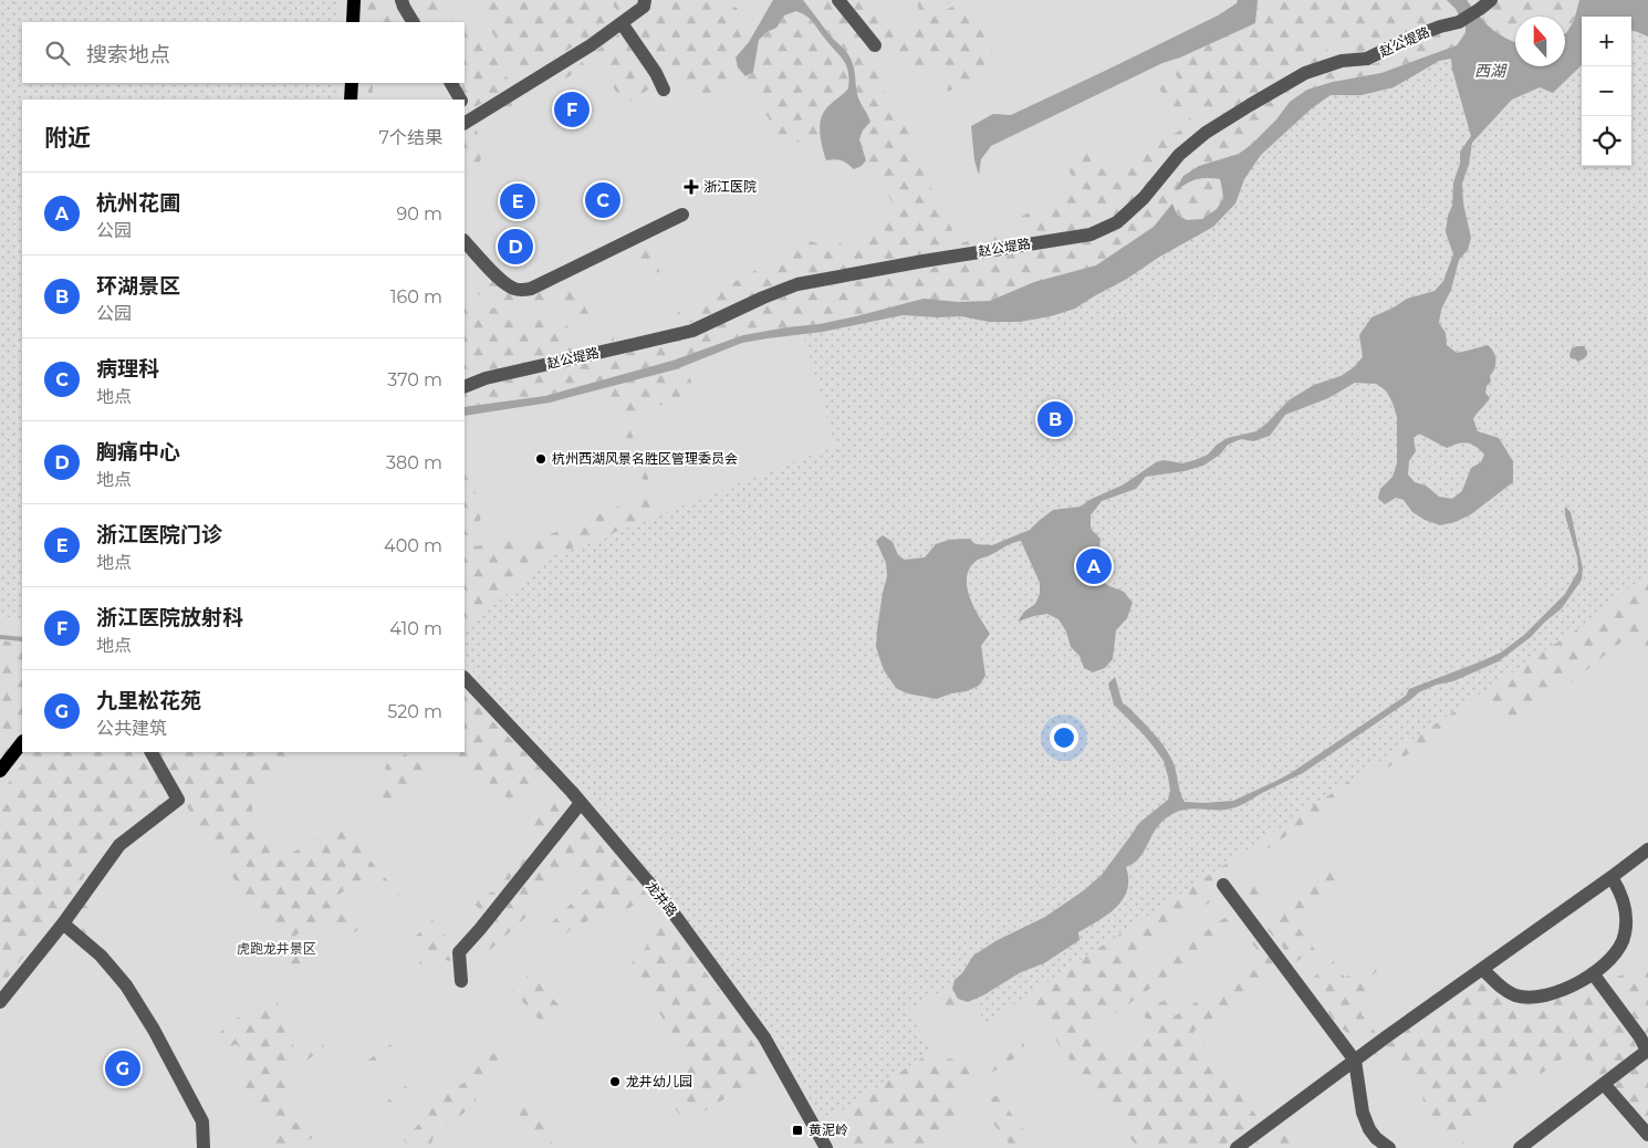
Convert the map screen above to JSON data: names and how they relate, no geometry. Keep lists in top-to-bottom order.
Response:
{
  "streets": {
    "street": ["赵公堤路", "龙井路"]
  },
  "water": ["西湖"],
  "parks": ["虎跑龙井景区"],
  "places": {
    "health": ["浙江医院"],
    "other": ["杭州西湖风景名胜区管理委员会", "龙井幼儿园"],
    "transit": ["黄泥岭"]
  },
  "north": "top",
  "page": {
    "map_buttons": ["+", "−"],
    "search": "搜索地点",
    "pins": [
      "F",
      "C",
      "E",
      "D",
      "B",
      "A",
      "G"
    ],
    "heading": ["附近", "7个结果"],
    "list": [
      {
        "mark": "A",
        "name": "杭州花圃",
        "note": "公园",
        "value": "90 m"
      },
      {
        "mark": "B",
        "name": "环湖景区",
        "note": "公园",
        "value": "160 m"
      },
      {
        "mark": "C",
        "name": "病理科",
        "note": "地点",
        "value": "370 m"
      },
      {
        "mark": "D",
        "name": "胸痛中心",
        "note": "地点",
        "value": "380 m"
      },
      {
        "mark": "E",
        "name": "浙江医院门诊",
        "note": "地点",
        "value": "400 m"
      },
      {
        "mark": "F",
        "name": "浙江医院放射科",
        "note": "地点",
        "value": "410 m"
      },
      {
        "mark": "G",
        "name": "九里松花苑",
        "note": "公共建筑",
        "value": "520 m"
      }
    ]
  }
}
